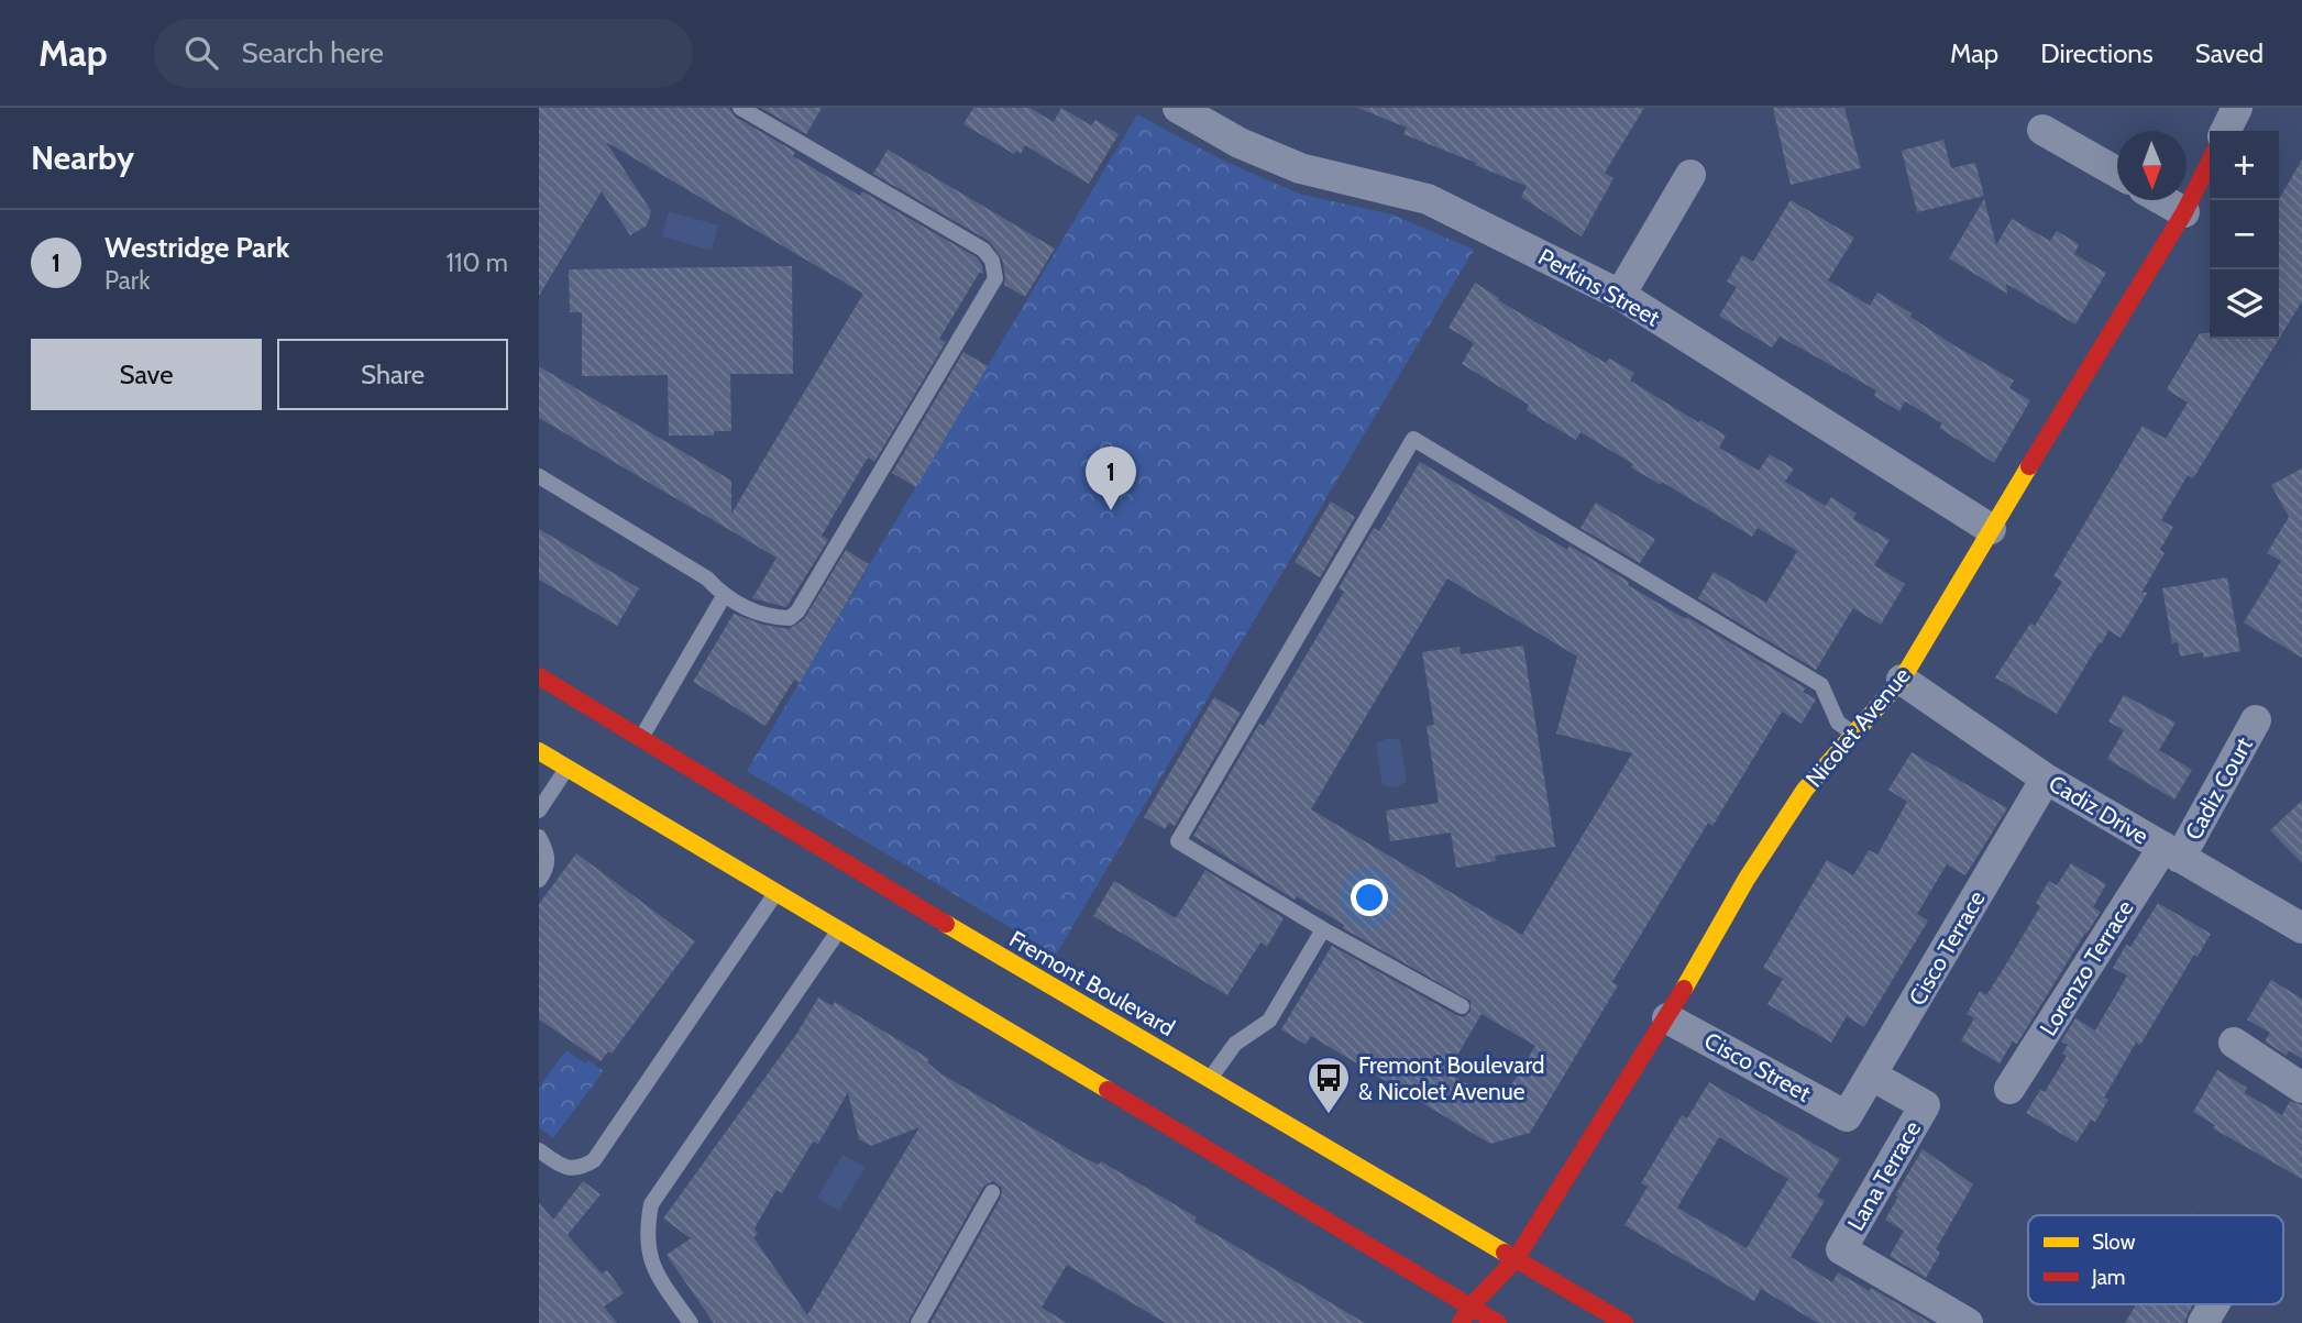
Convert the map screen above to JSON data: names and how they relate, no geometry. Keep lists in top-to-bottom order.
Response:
{
  "streets": {
    "main road": ["Nicolet Avenue", "Fremont Boulevard"],
    "street": [
      "Perkins Street",
      "Cadiz Court",
      "Cadiz Drive",
      "Cisco Terrace",
      "Lorenzo Terrace",
      "Cisco Street",
      "Lana Terrace"
    ]
  },
  "crossings": [
    ["Perkins Street", "Nicolet Avenue"],
    ["Nicolet Avenue", "Cadiz Drive"],
    ["Nicolet Avenue", "Fremont Boulevard"],
    ["Nicolet Avenue", "Cisco Street"],
    ["Cadiz Court", "Cadiz Drive"],
    ["Cadiz Court", "Lorenzo Terrace"],
    ["Cadiz Drive", "Cisco Terrace"],
    ["Cadiz Drive", "Lorenzo Terrace"],
    ["Cisco Terrace", "Cisco Street"],
    ["Cisco Terrace", "Lana Terrace"]
  ],
  "places": {
    "bus stop": ["Fremont Boulevard & Nicolet Avenue"]
  },
  "legend": ["Slow", "Jam"],
  "north": "bottom",
  "page": {
    "header": "Map",
    "search": "Search here",
    "nav": ["Map", "Directions", "Saved"],
    "heading": "Nearby",
    "map_buttons": ["+", "−"],
    "list": [
      {
        "mark": "1",
        "name": "Westridge Park",
        "note": "Park",
        "value": "110 m"
      }
    ],
    "buttons": ["Save", "Share"],
    "pins": "1"
  }
}
